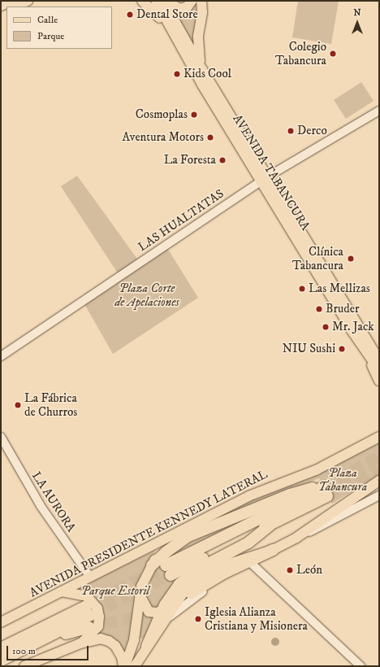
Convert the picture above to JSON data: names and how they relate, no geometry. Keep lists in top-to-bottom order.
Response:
{
  "streets": {
    "main road": ["AVENIDA TABANCURA", "AVENIDA PRESIDENTE KENNEDY LATERAL"],
    "street": ["LAS HUALTATAS", "LA AURORA"]
  },
  "crossings": [
    ["AVENIDA TABANCURA", "LAS HUALTATAS"],
    ["LA AURORA", "AVENIDA PRESIDENTE KENNEDY LATERAL"]
  ],
  "parks": ["Plaza Corte de Apelaciones", "Plaza Tabancura", "Parque Estoril"],
  "places": [
    "Dental Store",
    "Colegio Tabancura",
    "Kids Cool",
    "Cosmoplas",
    "Derco",
    "Aventura Motors",
    "La Foresta",
    "Clínica Tabancura",
    "Las Mellizas",
    "Bruder",
    "Mr. Jack",
    "NIU Sushi",
    "La Fábrica de Churros",
    "León",
    "Iglesia Alianza Cristiana y Misionera"
  ],
  "legend": ["Calle", "Parque"],
  "scale_bar": "100 m",
  "north": "top"
}
